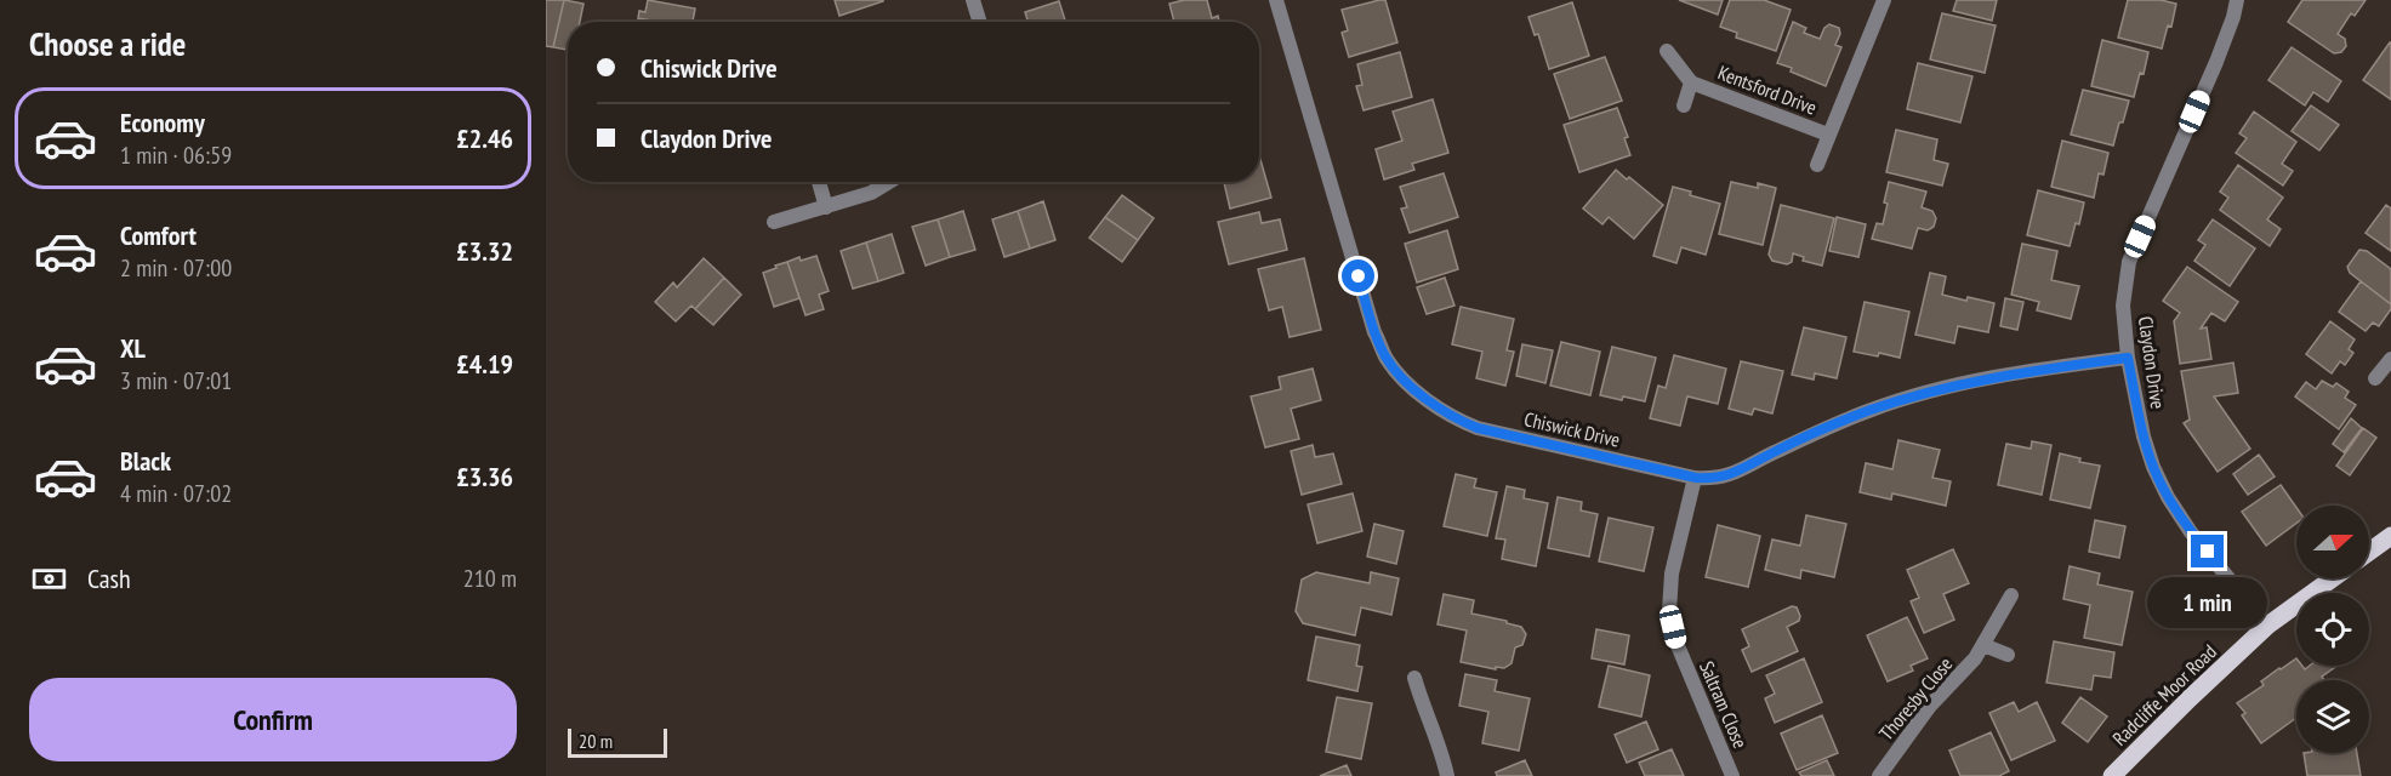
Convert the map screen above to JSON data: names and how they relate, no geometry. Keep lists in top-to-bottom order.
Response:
{
  "streets": {
    "main road": ["Radcliffe Moor Road"],
    "street": [
      "Kentsford Drive",
      "Claydon Drive",
      "Chiswick Drive",
      "Thoresby Close",
      "Saltram Close"
    ]
  },
  "crossings": [
    ["Claydon Drive", "Chiswick Drive"],
    ["Claydon Drive", "Radcliffe Moor Road"],
    ["Chiswick Drive", "Saltram Close"]
  ],
  "scale_bar": "20 m",
  "north": "right",
  "page": {
    "heading": "Choose a ride",
    "banner": ["Chiswick Drive", "Claydon Drive"],
    "list": [
      {
        "name": "Economy",
        "note": "1 min · 06:59",
        "value": "£2.46"
      },
      {
        "name": "Comfort",
        "note": "2 min · 07:00",
        "value": "£3.32"
      },
      {
        "name": "XL",
        "note": "3 min · 07:01",
        "value": "£4.19"
      },
      {
        "name": "Black",
        "note": "4 min · 07:02",
        "value": "£3.36"
      }
    ],
    "pay": ["Cash", "210 m"],
    "bubble": "1 min",
    "buttons": "Confirm",
    "scale": "20 m"
  }
}
